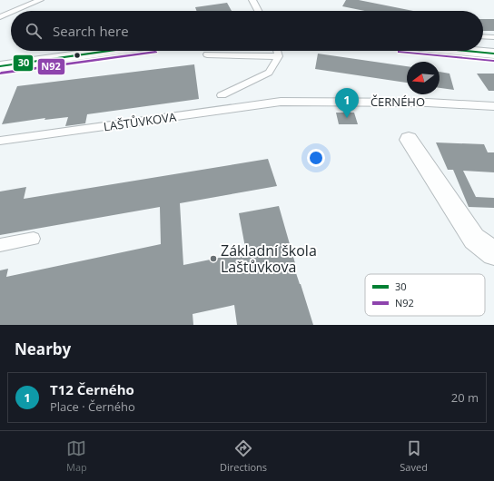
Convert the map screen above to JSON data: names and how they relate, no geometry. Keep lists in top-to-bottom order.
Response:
{
  "streets": {
    "lane": ["ČERNÉHO", "LAŠTŮVKOVA"]
  },
  "crossings": [
    ["ČERNÉHO", "LAŠTŮVKOVA"]
  ],
  "places": ["Základní škola Laštůvkova"],
  "lines": ["transit line 30", "transit line N92"],
  "legend": ["30", "N92"],
  "north": "left",
  "page": {
    "search": "Search here",
    "pins": "1",
    "heading": "Nearby",
    "list": [
      {
        "mark": "1",
        "name": "T12 Černého",
        "note": "Place · Černého",
        "value": "20 m"
      }
    ],
    "nav": ["Map", "Directions", "Saved"]
  }
}
